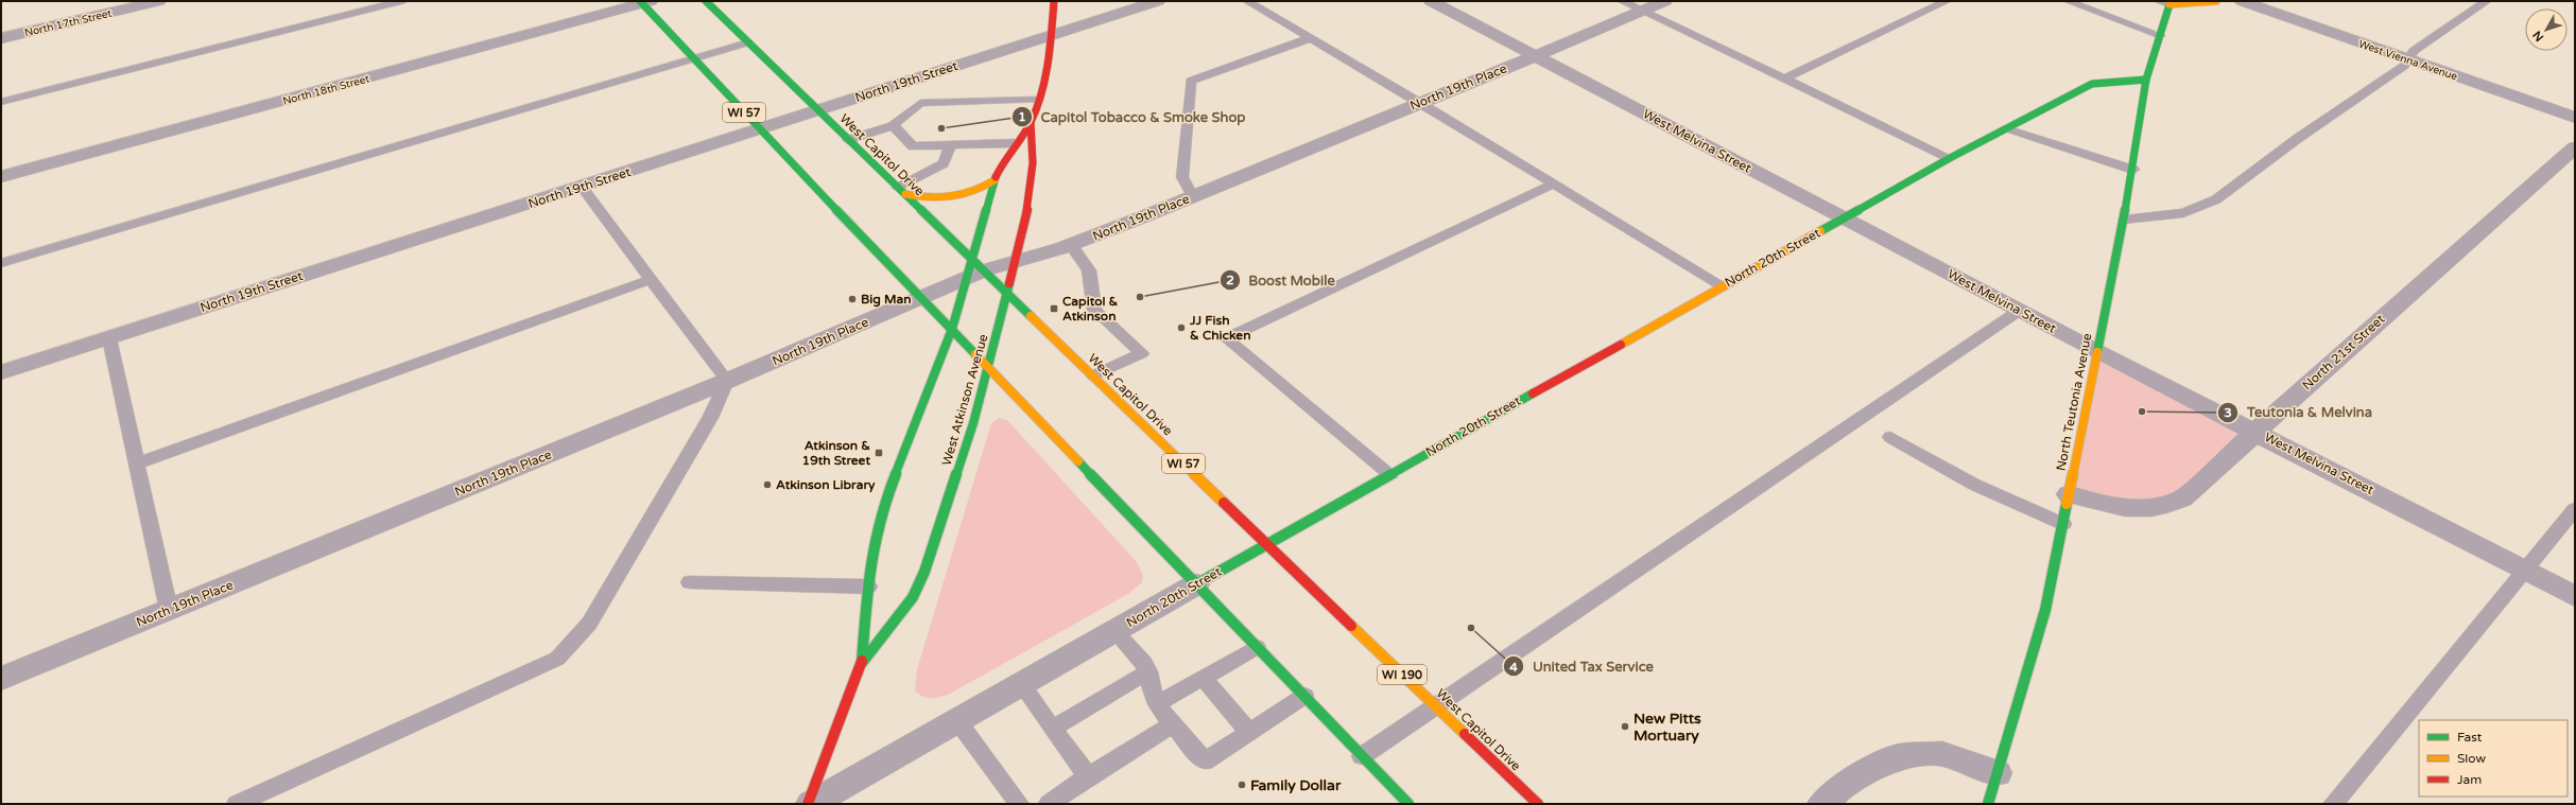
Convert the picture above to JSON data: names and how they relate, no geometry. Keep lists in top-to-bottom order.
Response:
{
  "streets": {
    "main road": [
      "WI 57",
      "West Capitol Drive",
      "North 20th Street",
      "West Atkinson Avenue",
      "North Teutonia Avenue",
      "WI 190"
    ],
    "street": [
      "North 17th Street",
      "West Vienna Avenue",
      "North 19th Street",
      "North 19th Place",
      "North 18th Street",
      "West Melvina Street",
      "North 21st Street"
    ]
  },
  "crossings": [
    ["North 19th Street", "WI 57"],
    ["North 19th Street", "West Capitol Drive"],
    ["North 19th Street", "West Atkinson Avenue"],
    ["North 19th Place", "WI 57"],
    ["North 19th Place", "West Melvina Street"],
    ["North 19th Place", "West Capitol Drive"],
    ["North 19th Place", "West Atkinson Avenue"],
    ["North 18th Street", "WI 57"],
    ["WI 57", "North 20th Street"],
    ["WI 57", "West Atkinson Avenue"],
    ["West Melvina Street", "North 20th Street"],
    ["West Melvina Street", "North 21st Street"],
    ["West Melvina Street", "North Teutonia Avenue"],
    ["West Capitol Drive", "North 20th Street"],
    ["West Capitol Drive", "West Atkinson Avenue"],
    ["North 20th Street", "North Teutonia Avenue"],
    ["North 21st Street", "North Teutonia Avenue"]
  ],
  "places": {
    "other": [
      "Capitol Tobacco & Smoke Shop",
      "Boost Mobile",
      "Big Man",
      "JJ Fish & Chicken",
      "Teutonia & Melvina",
      "Atkinson Library",
      "United Tax Service",
      "New Pitts Mortuary",
      "Family Dollar"
    ],
    "transit": ["Capitol & Atkinson", "Atkinson & 19th Street"]
  },
  "legend": ["Fast", "Slow", "Jam"],
  "north": "bottom left"
}
